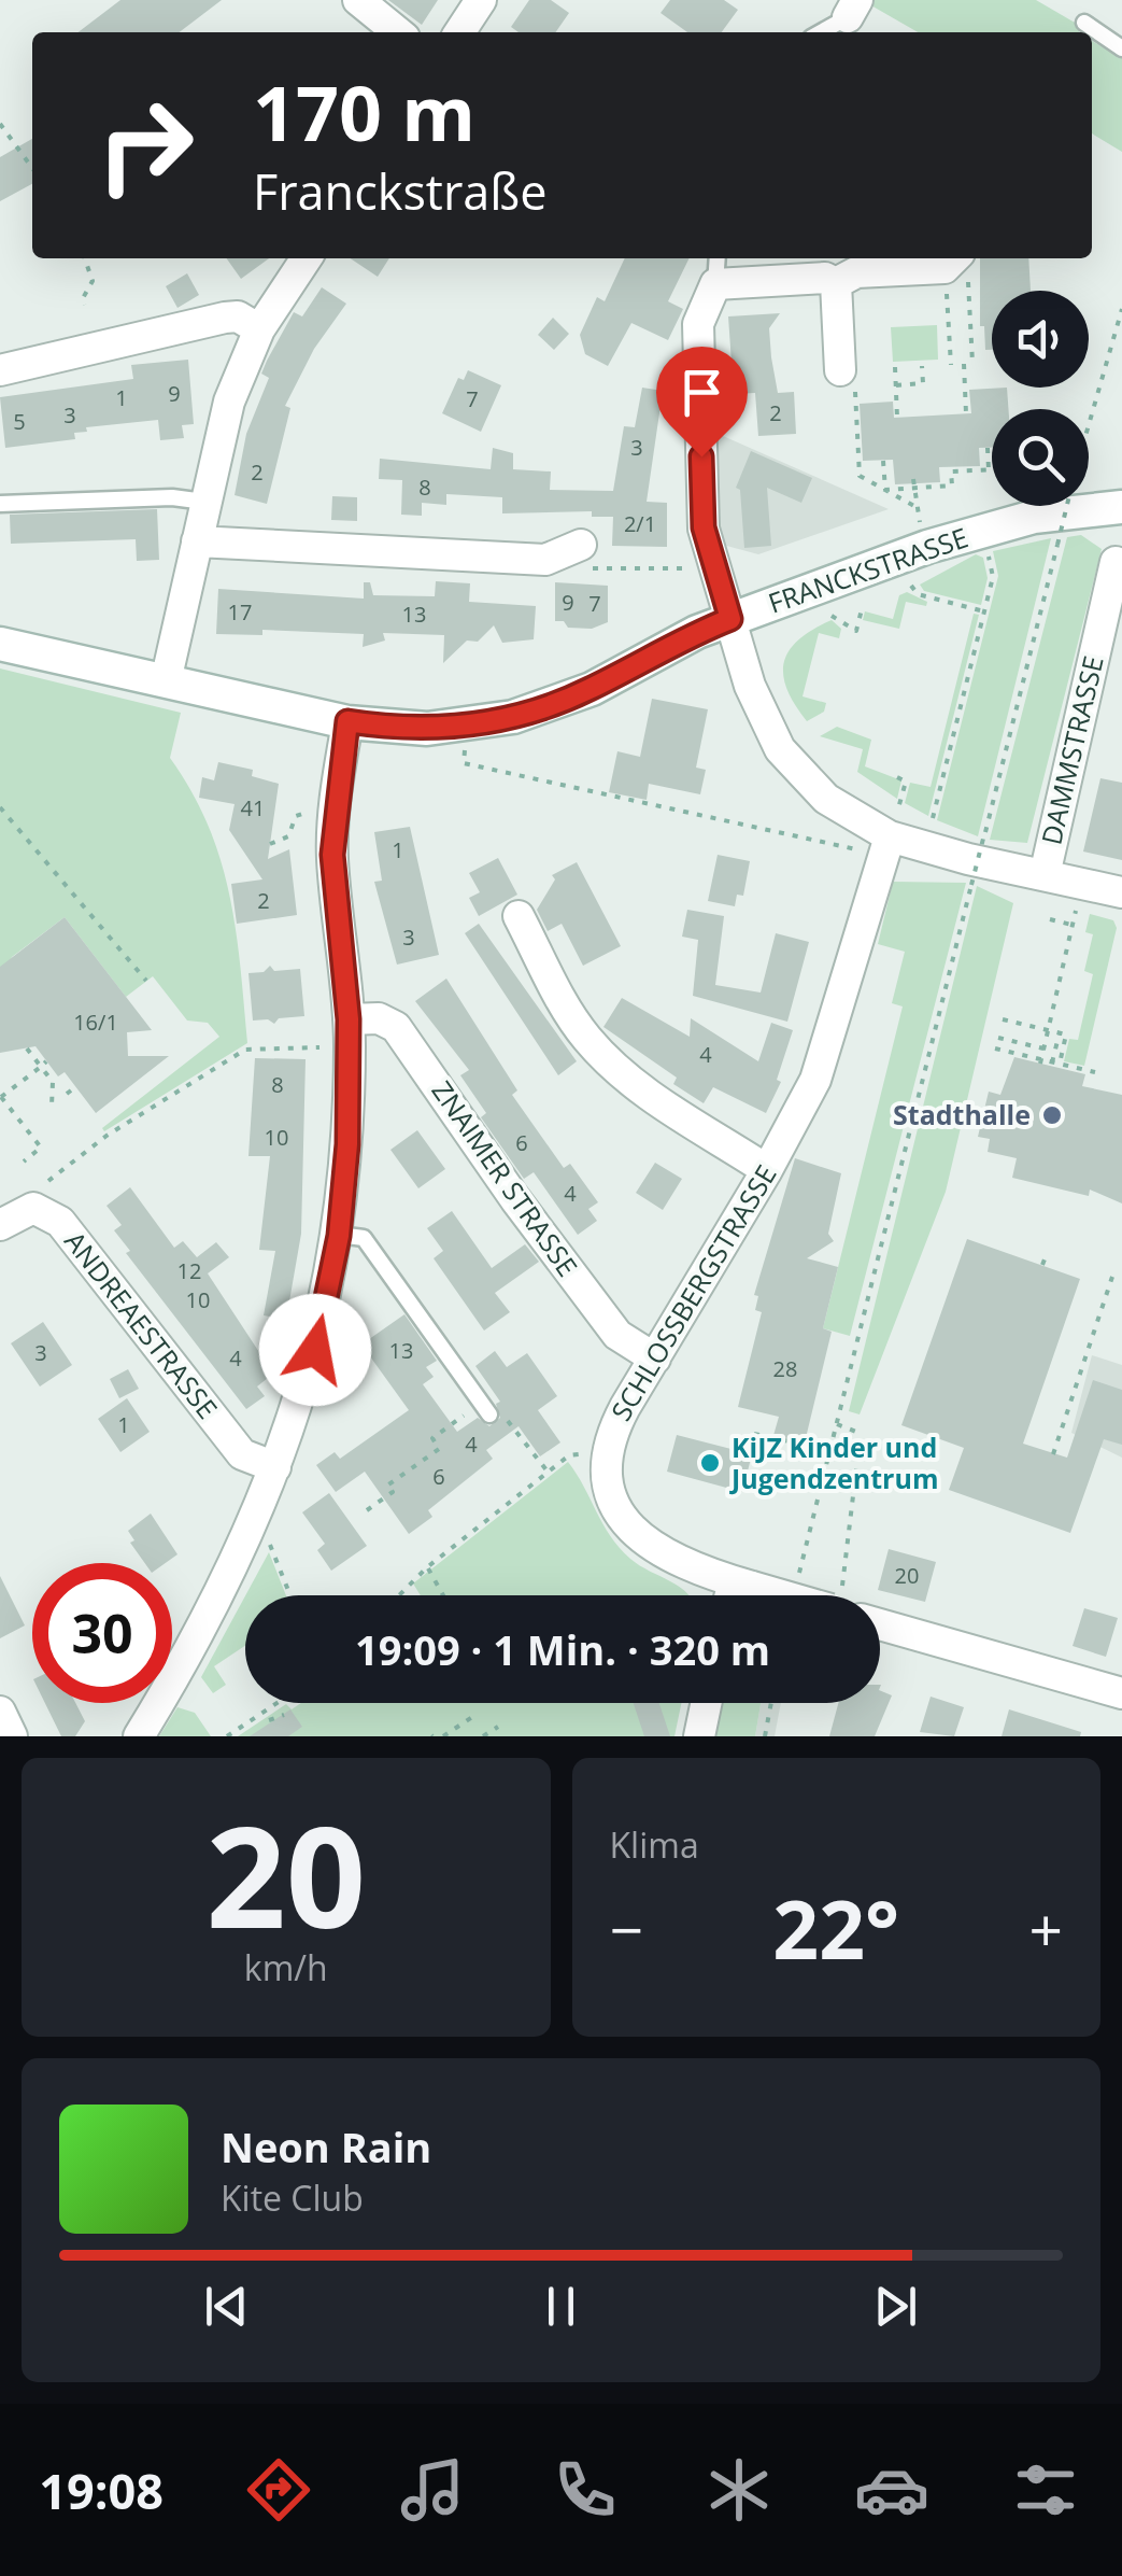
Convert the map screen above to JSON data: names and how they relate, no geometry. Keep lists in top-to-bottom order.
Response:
{
  "streets": {
    "street": [
      "FRANCKSTRASSE",
      "DAMMSTRASSE",
      "ZNAIMER STRASSE",
      "SCHLOSSBERGSTRASSE",
      "ANDREAESTRASSE"
    ]
  },
  "crossings": [
    ["ZNAIMER STRASSE", "SCHLOSSBERGSTRASSE"]
  ],
  "places": ["Stadthalle", "KiJZ Kinder und Jugendzentrum"],
  "house_numbers": [
    "9",
    "1",
    "7",
    "2",
    "3",
    "5",
    "3",
    "2",
    "8",
    "2/1",
    "9",
    "7",
    "17",
    "13",
    "41",
    "1",
    "2",
    "3",
    "16/1",
    "4",
    "8",
    "10",
    "6",
    "4",
    "12",
    "10",
    "13",
    "3",
    "4",
    "28",
    "1",
    "4",
    "6",
    "20"
  ],
  "page": {
    "turn": ["170 m", "Franckstraße"],
    "limit": "30",
    "trip": "19:09 · 1 Min. · 320 m",
    "tile": [
      ["20", "km/h"],
      "Klima"
    ],
    "heat": ["−", "22°", "+"],
    "song": ["Neon Rain", "Kite Club"],
    "tabs": "19:08"
  }
}
